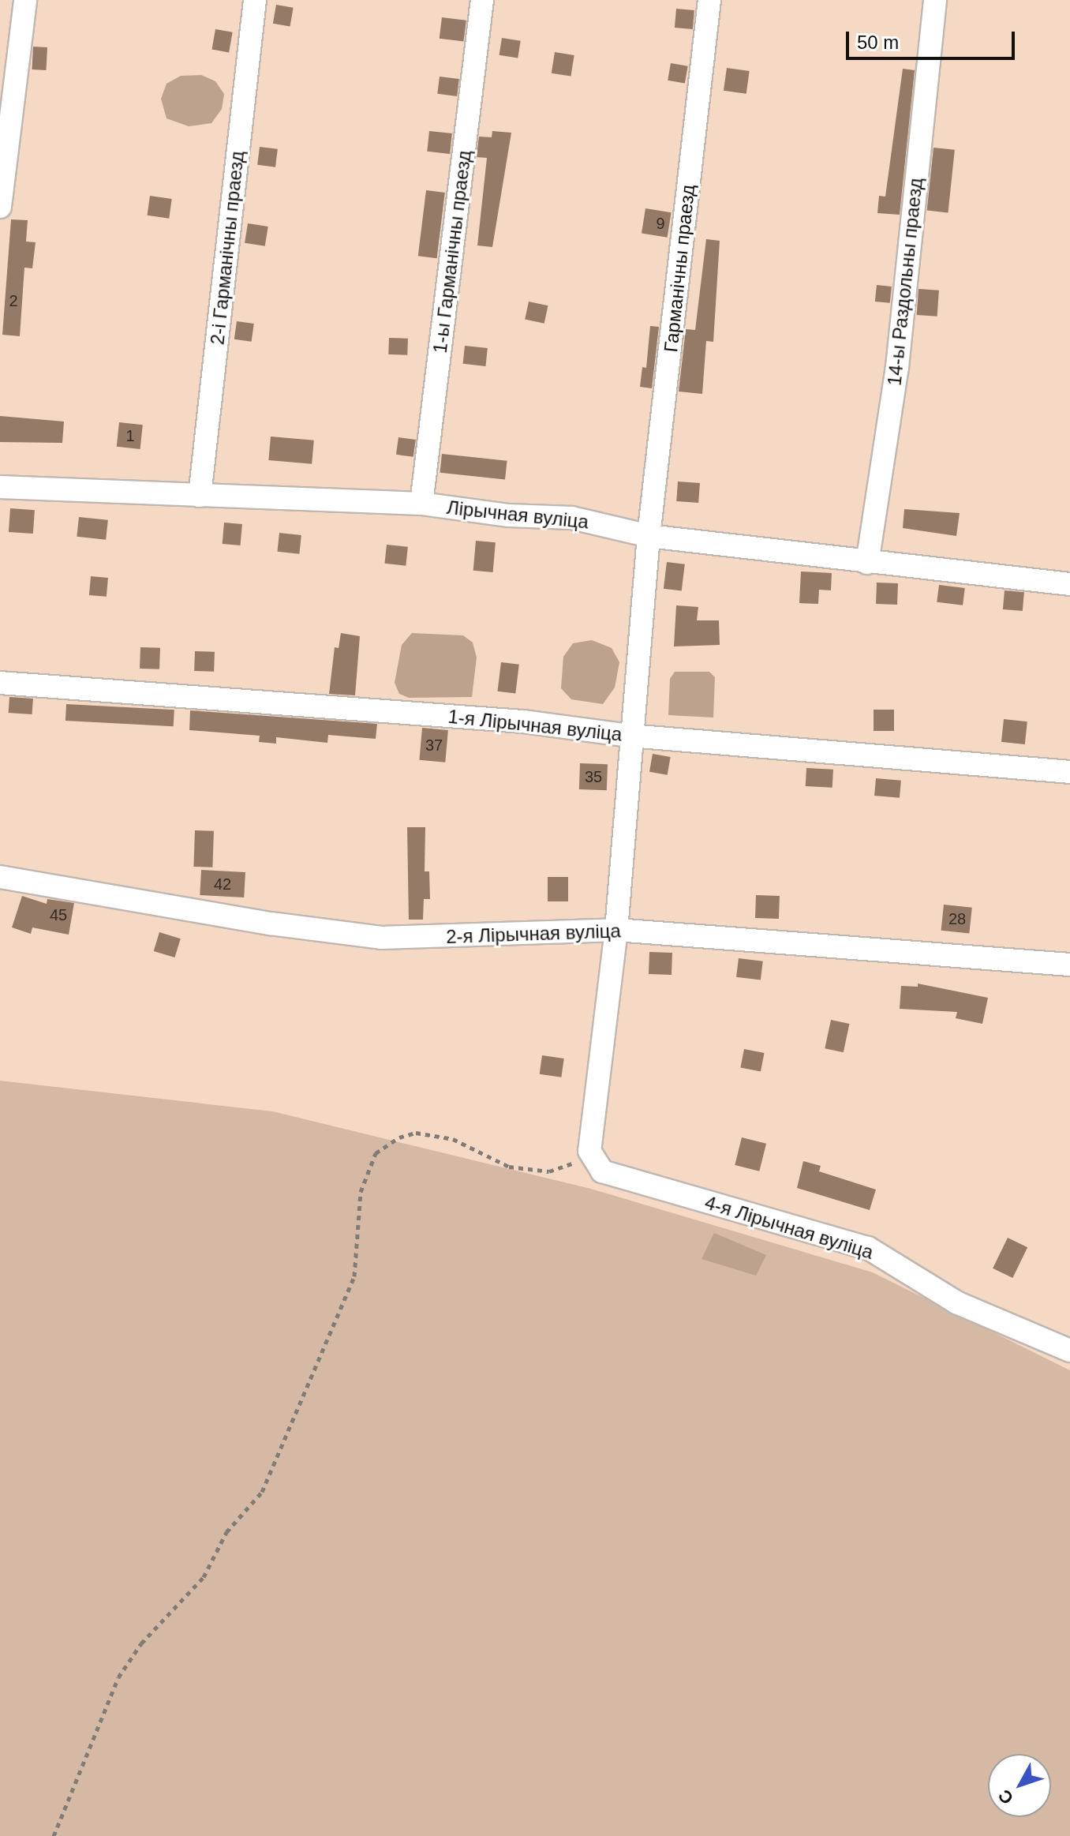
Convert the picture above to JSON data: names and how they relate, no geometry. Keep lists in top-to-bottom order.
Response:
{
  "streets": {
    "lane": [
      "2-і Гарманічны праезд",
      "1-ы Гарманічны праезд",
      "Гарманічны праезд",
      "14-ы Раздольны праезд",
      "Лірычная вуліца",
      "1-я Лірычная вуліца",
      "2-я Лірычная вуліца",
      "4-я Лірычная вуліца"
    ]
  },
  "crossings": [
    ["2-і Гарманічны праезд", "Лірычная вуліца"],
    ["1-ы Гарманічны праезд", "Лірычная вуліца"],
    ["Гарманічны праезд", "Лірычная вуліца"],
    ["Гарманічны праезд", "1-я Лірычная вуліца"],
    ["Гарманічны праезд", "2-я Лірычная вуліца"],
    ["Гарманічны праезд", "4-я Лірычная вуліца"],
    ["14-ы Раздольны праезд", "Лірычная вуліца"]
  ],
  "house_numbers": [
    "9",
    "2",
    "1",
    "37",
    "35",
    "42",
    "45",
    "28"
  ],
  "scale_bar": "50 m",
  "north": "bottom left"
}
